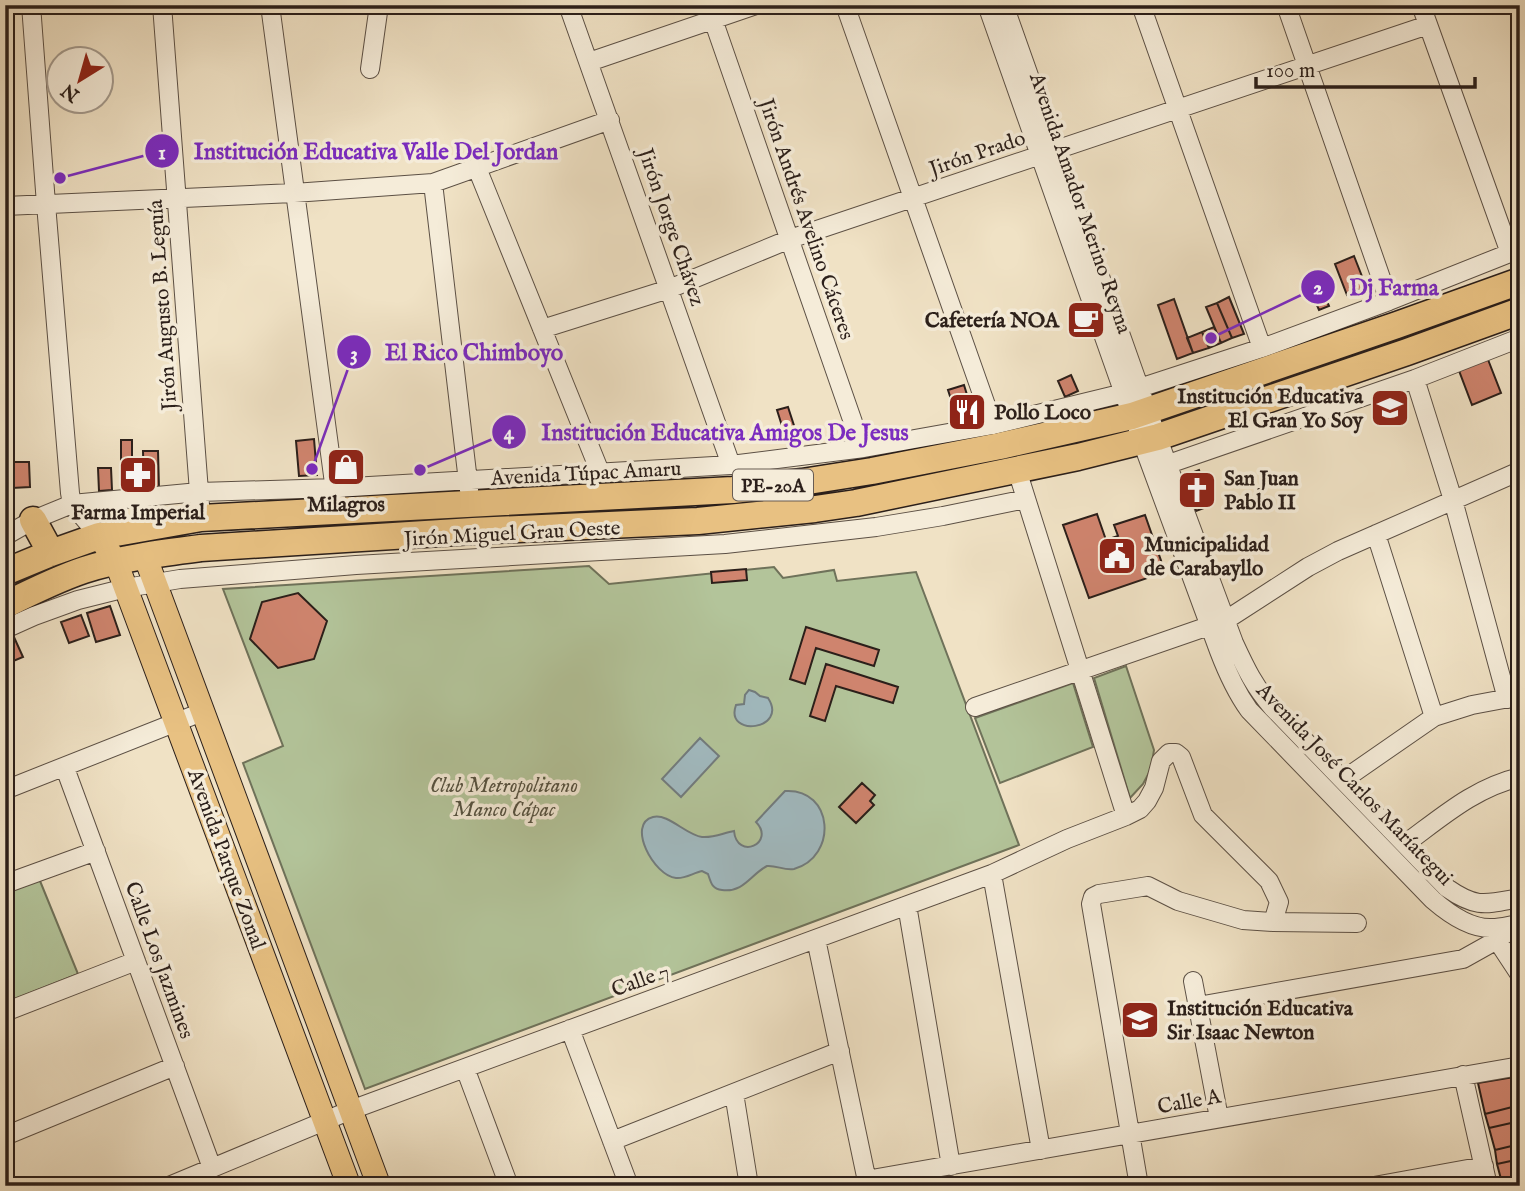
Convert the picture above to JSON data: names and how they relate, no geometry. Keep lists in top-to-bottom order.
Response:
{
  "streets": {
    "highway": ["Avenida Túpac Amaru", "PE-20A"],
    "main road": ["Avenida Parque Zonal"],
    "street": [
      "Jirón Prado",
      "Avenida Amador Merino Reyna",
      "Jirón Andrés Avelino Cáceres",
      "Jirón Jorge Chávez",
      "Jirón Augusto B. Leguía",
      "Jirón Miguel Grau Oeste",
      "Avenida José Carlos Maríategui",
      "Calle Los Jazmines",
      "Calle 7",
      "Calle A"
    ]
  },
  "crossings": [
    ["Jirón Prado", "Avenida Amador Merino Reyna"],
    ["Jirón Prado", "Jirón Andrés Avelino Cáceres"],
    ["Jirón Prado", "Jirón Jorge Chávez"],
    ["Avenida Amador Merino Reyna", "Avenida Túpac Amaru"],
    ["Avenida Amador Merino Reyna", "Avenida José Carlos Maríategui"],
    ["Jirón Andrés Avelino Cáceres", "Avenida Túpac Amaru"],
    ["Jirón Jorge Chávez", "Avenida Túpac Amaru"],
    ["Jirón Augusto B. Leguía", "Avenida Túpac Amaru"],
    ["Avenida Túpac Amaru", "Avenida José Carlos Maríategui"],
    ["Avenida Túpac Amaru", "Avenida Parque Zonal"],
    ["PE-20A", "Jirón Miguel Grau Oeste"],
    ["PE-20A", "Avenida José Carlos Maríategui"],
    ["PE-20A", "Avenida Parque Zonal"],
    ["Jirón Miguel Grau Oeste", "Avenida Parque Zonal"],
    ["Avenida Parque Zonal", "Calle 7"],
    ["Calle Los Jazmines", "Calle 7"]
  ],
  "parks": ["Club Metropolitano Manco Cápac"],
  "places": {
    "other": [
      "Institución Educativa Valle Del Jordan",
      "Dj Farma",
      "El Rico Chimboyo",
      "Institución Educativa Amigos De Jesus"
    ],
    "cafe": ["Cafetería NOA"],
    "school or university": ["Institución Educativa El Gran Yo Soy", "Institución Educativa Sir Isaac Newton"],
    "restaurant": ["Pollo Loco"],
    "shop": ["Milagros"],
    "pharmacy": ["Farma Imperial"],
    "church": ["San Juan Pablo II"],
    "public building": ["Municipalidad de Carabayllo"]
  },
  "scale_bar": "100 m",
  "north": "bottom left"
}
